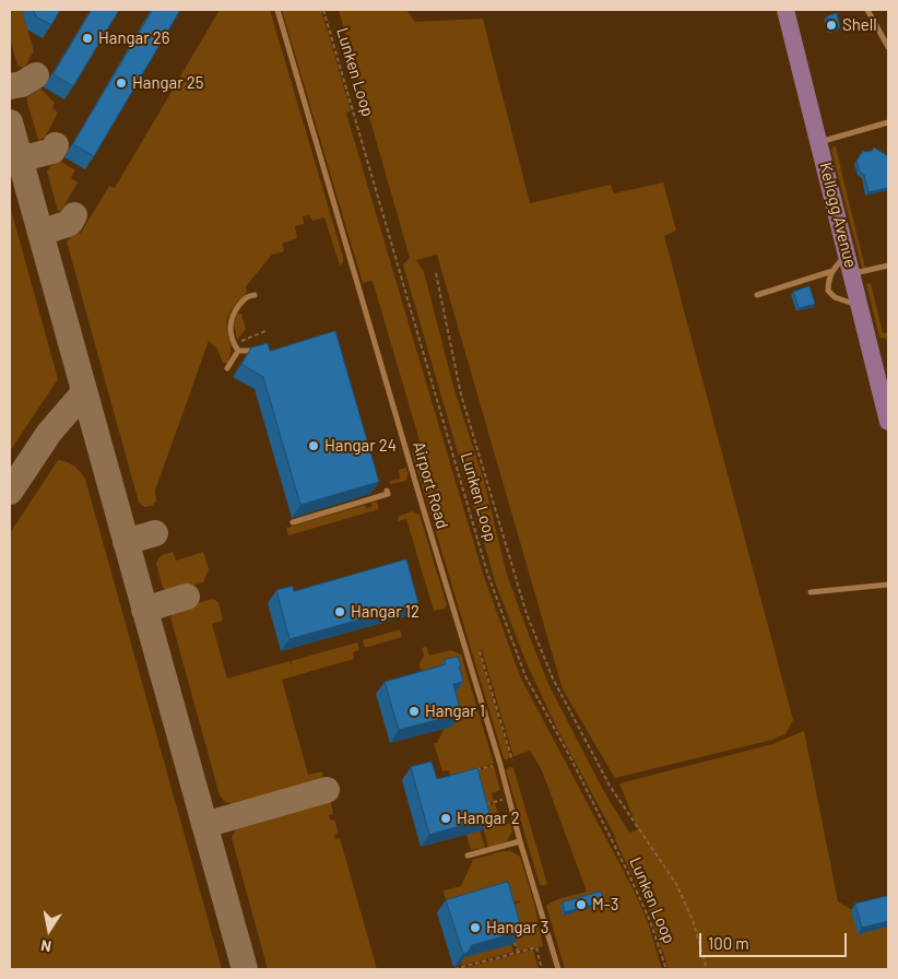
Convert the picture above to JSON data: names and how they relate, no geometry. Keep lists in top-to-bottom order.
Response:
{
  "streets": {
    "main road": ["Kellogg Avenue"],
    "lane": ["Airport Road"],
    "path": ["Lunken Loop"]
  },
  "places": [
    "Shell",
    "Hangar 26",
    "Hangar 25",
    "Hangar 24",
    "Hangar 12",
    "Hangar 1",
    "Hangar 2",
    "M-3",
    "Hangar 3"
  ],
  "scale_bar": "100 m",
  "north": "bottom"
}
